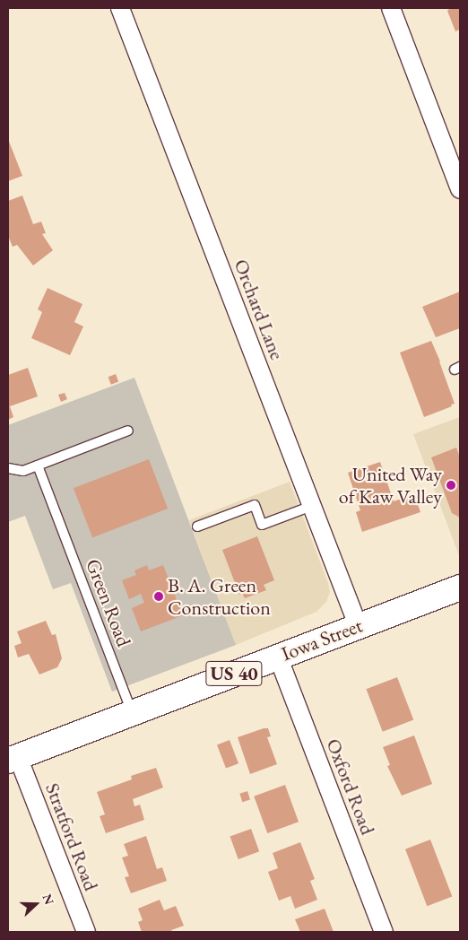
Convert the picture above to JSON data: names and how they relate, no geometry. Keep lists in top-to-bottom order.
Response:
{
  "streets": {
    "highway": ["Iowa Street", "US 40"],
    "street": ["Orchard Lane", "Oxford Road", "Stratford Road"],
    "lane": ["Green Road"]
  },
  "crossings": [
    ["Orchard Lane", "Iowa Street"],
    ["Green Road", "Iowa Street"],
    ["Iowa Street", "Oxford Road"],
    ["Iowa Street", "Stratford Road"]
  ],
  "places": ["United Way of Kaw Valley", "B. A. Green Construction"],
  "north": "right"
}
